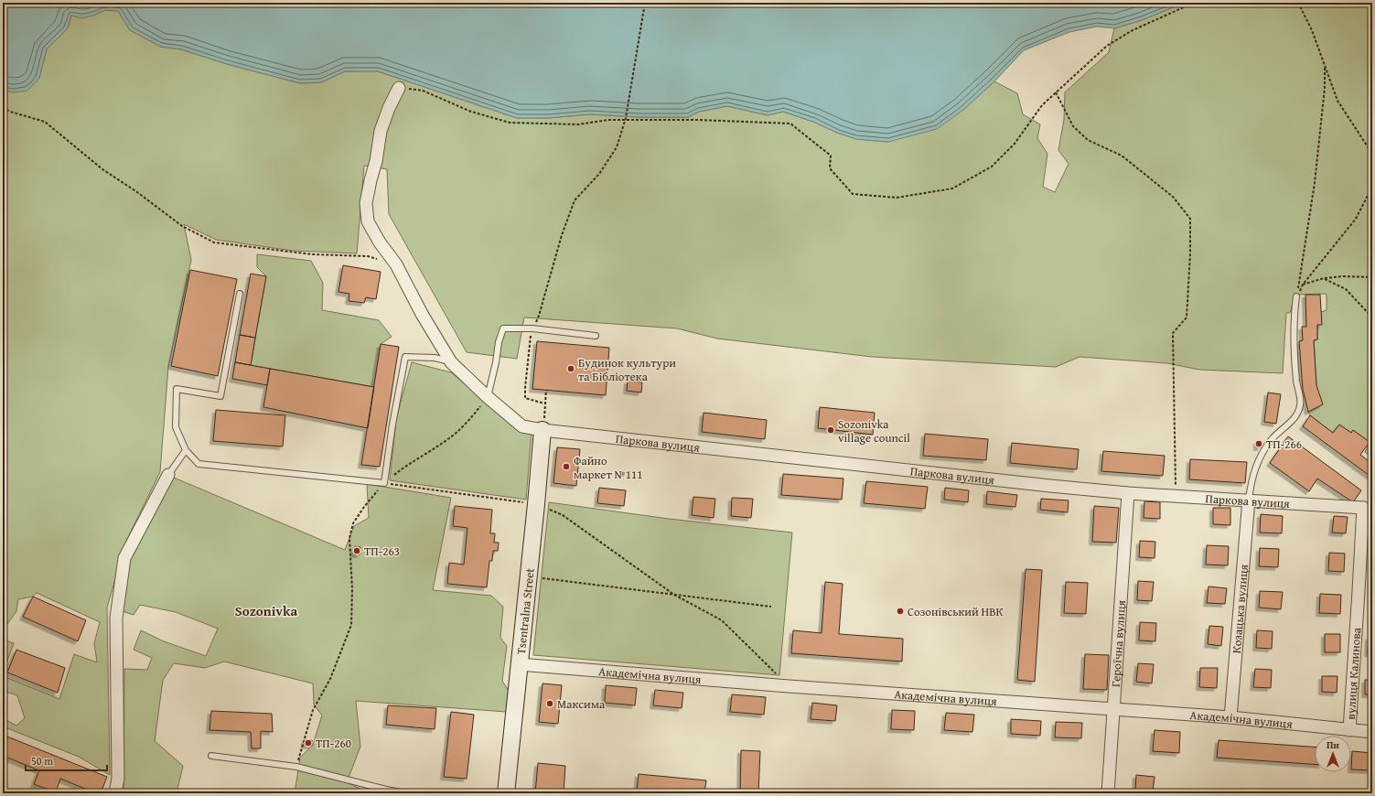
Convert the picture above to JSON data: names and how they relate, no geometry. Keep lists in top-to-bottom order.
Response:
{
  "streets": {
    "street": [
      "Паркова вулиця",
      "Козацька вулиця",
      "Tsentralna Street",
      "Героїчна вулиця",
      "вулиця Калинова",
      "Академічна вулиця"
    ]
  },
  "crossings": [
    ["Паркова вулиця", "Козацька вулиця"],
    ["Паркова вулиця", "Tsentralna Street"],
    ["Паркова вулиця", "Героїчна вулиця"],
    ["Паркова вулиця", "вулиця Калинова"],
    ["Козацька вулиця", "Академічна вулиця"],
    ["Tsentralna Street", "Академічна вулиця"],
    ["Героїчна вулиця", "Академічна вулиця"],
    ["вулиця Калинова", "Академічна вулиця"]
  ],
  "districts": ["Sozonivka"],
  "places": [
    "Будинок культури та Бібліотека",
    "Sozonivka village council",
    "ТП-266",
    "Файно маркет №111",
    "ТП-263",
    "Созонівський НВК",
    "Максима",
    "ТП-260"
  ],
  "scale_bar": "50 m",
  "north": "top"
}
